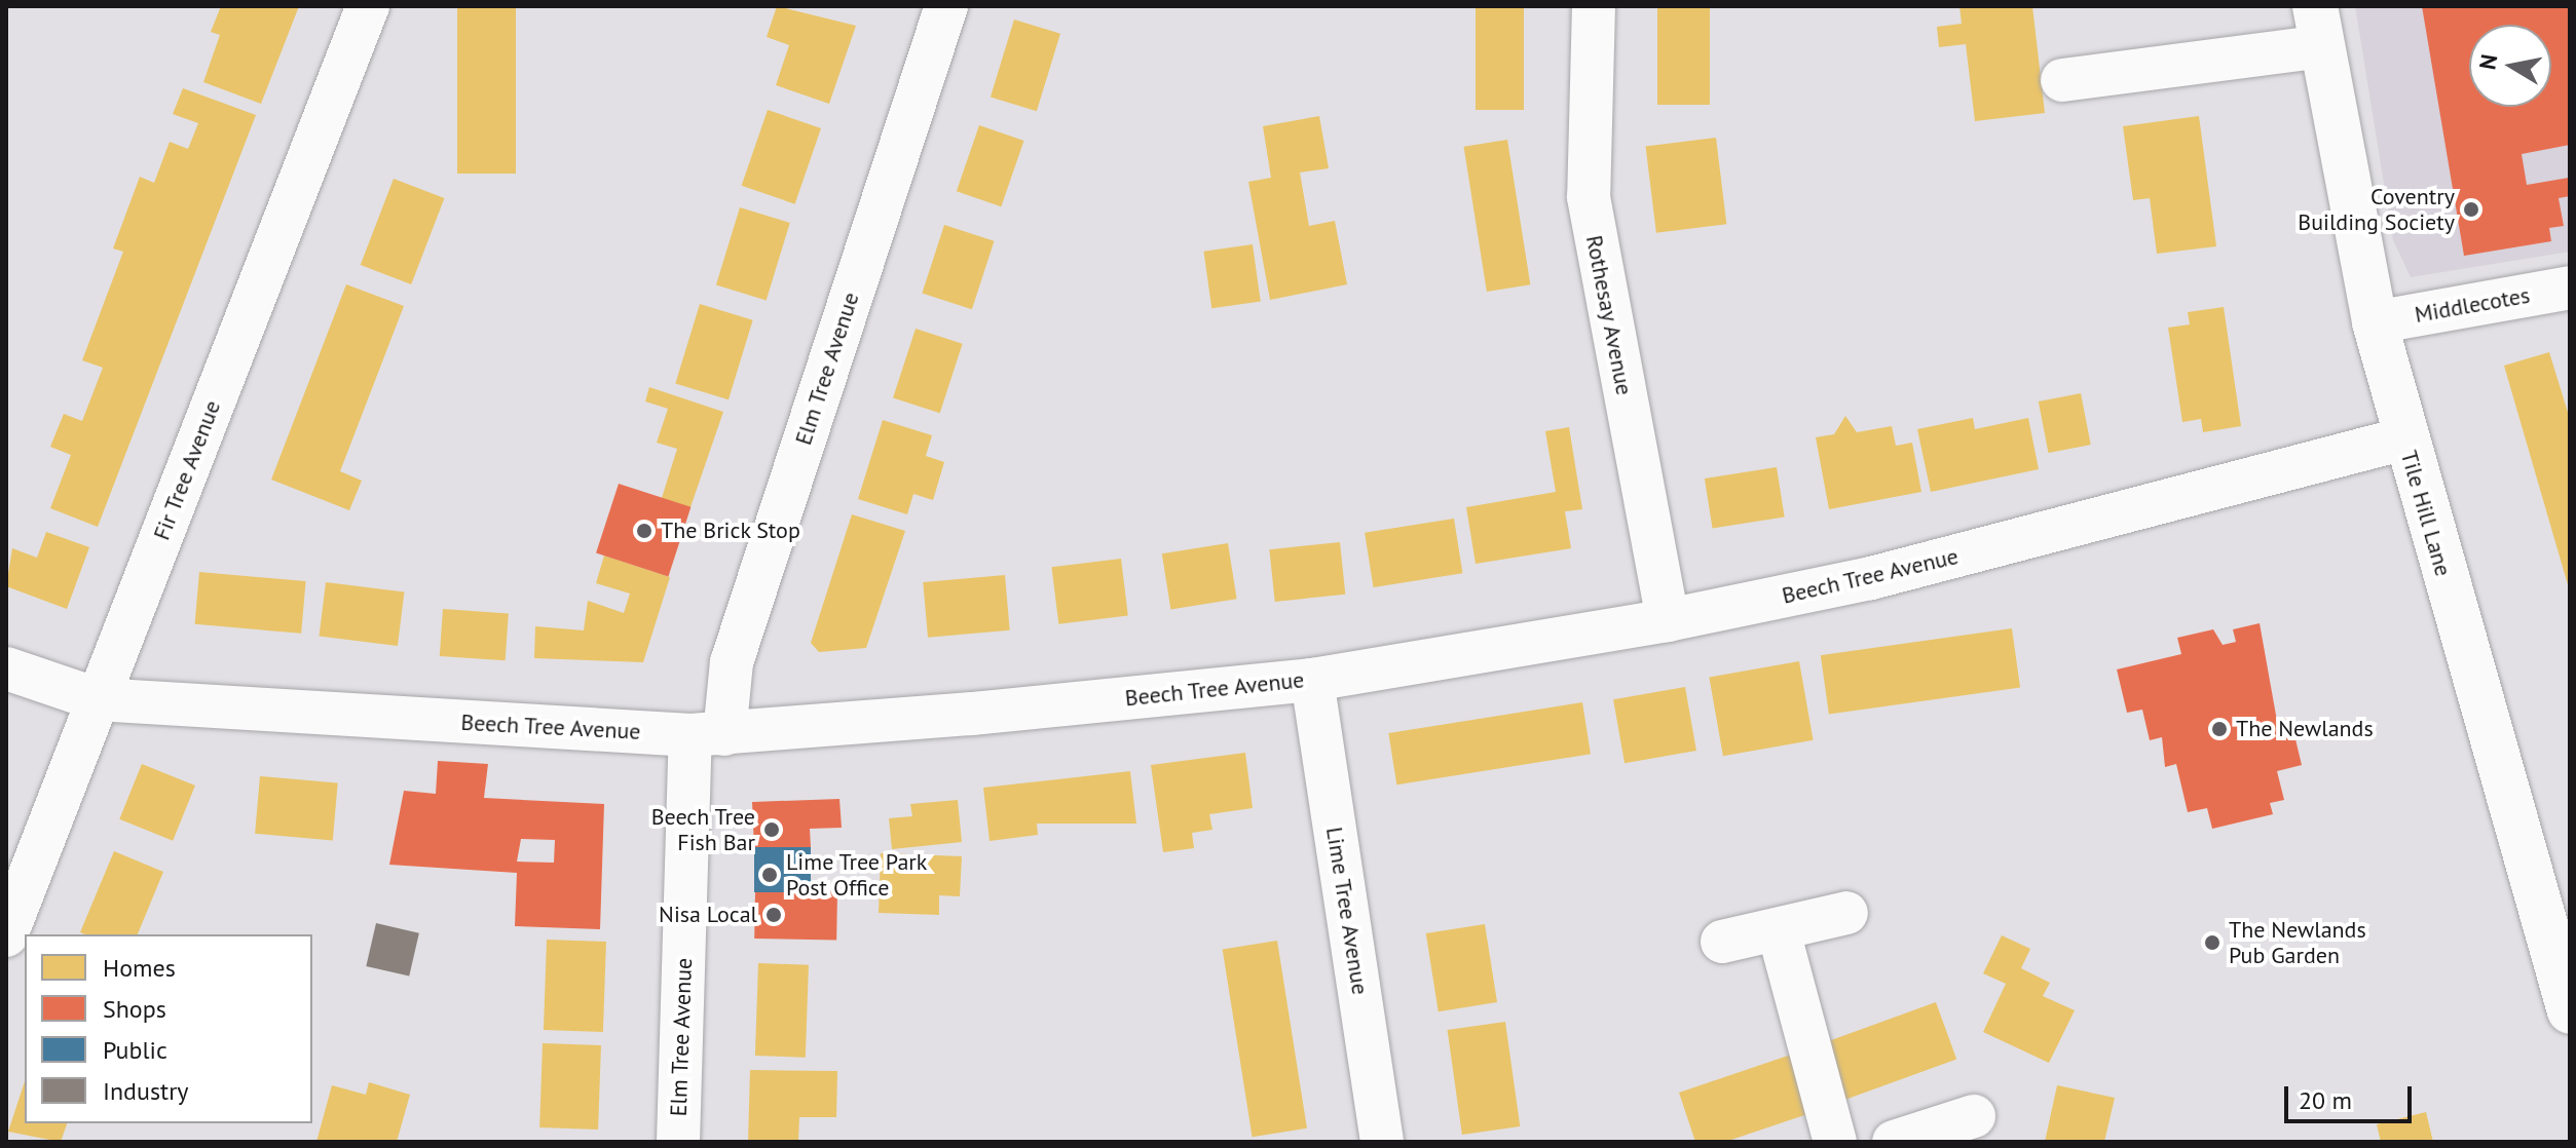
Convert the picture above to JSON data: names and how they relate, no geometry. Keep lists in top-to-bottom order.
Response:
{
  "streets": {
    "main road": ["Tile Hill Lane"],
    "street": [
      "Middlecotes",
      "Rothesay Avenue",
      "Elm Tree Avenue",
      "Fir Tree Avenue",
      "Beech Tree Avenue",
      "Lime Tree Avenue"
    ]
  },
  "crossings": [
    ["Middlecotes", "Tile Hill Lane"],
    ["Rothesay Avenue", "Beech Tree Avenue"],
    ["Elm Tree Avenue", "Beech Tree Avenue"],
    ["Fir Tree Avenue", "Beech Tree Avenue"],
    ["Tile Hill Lane", "Beech Tree Avenue"],
    ["Beech Tree Avenue", "Lime Tree Avenue"]
  ],
  "places": [
    "Coventry Building Society",
    "The Brick Stop",
    "The Newlands",
    "Beech Tree Fish Bar",
    "Lime Tree Park Post Office",
    "Nisa Local",
    "The Newlands Pub Garden"
  ],
  "legend": [
    "Homes",
    "Shops",
    "Public",
    "Industry"
  ],
  "scale_bar": "20 m",
  "north": "left"
}
